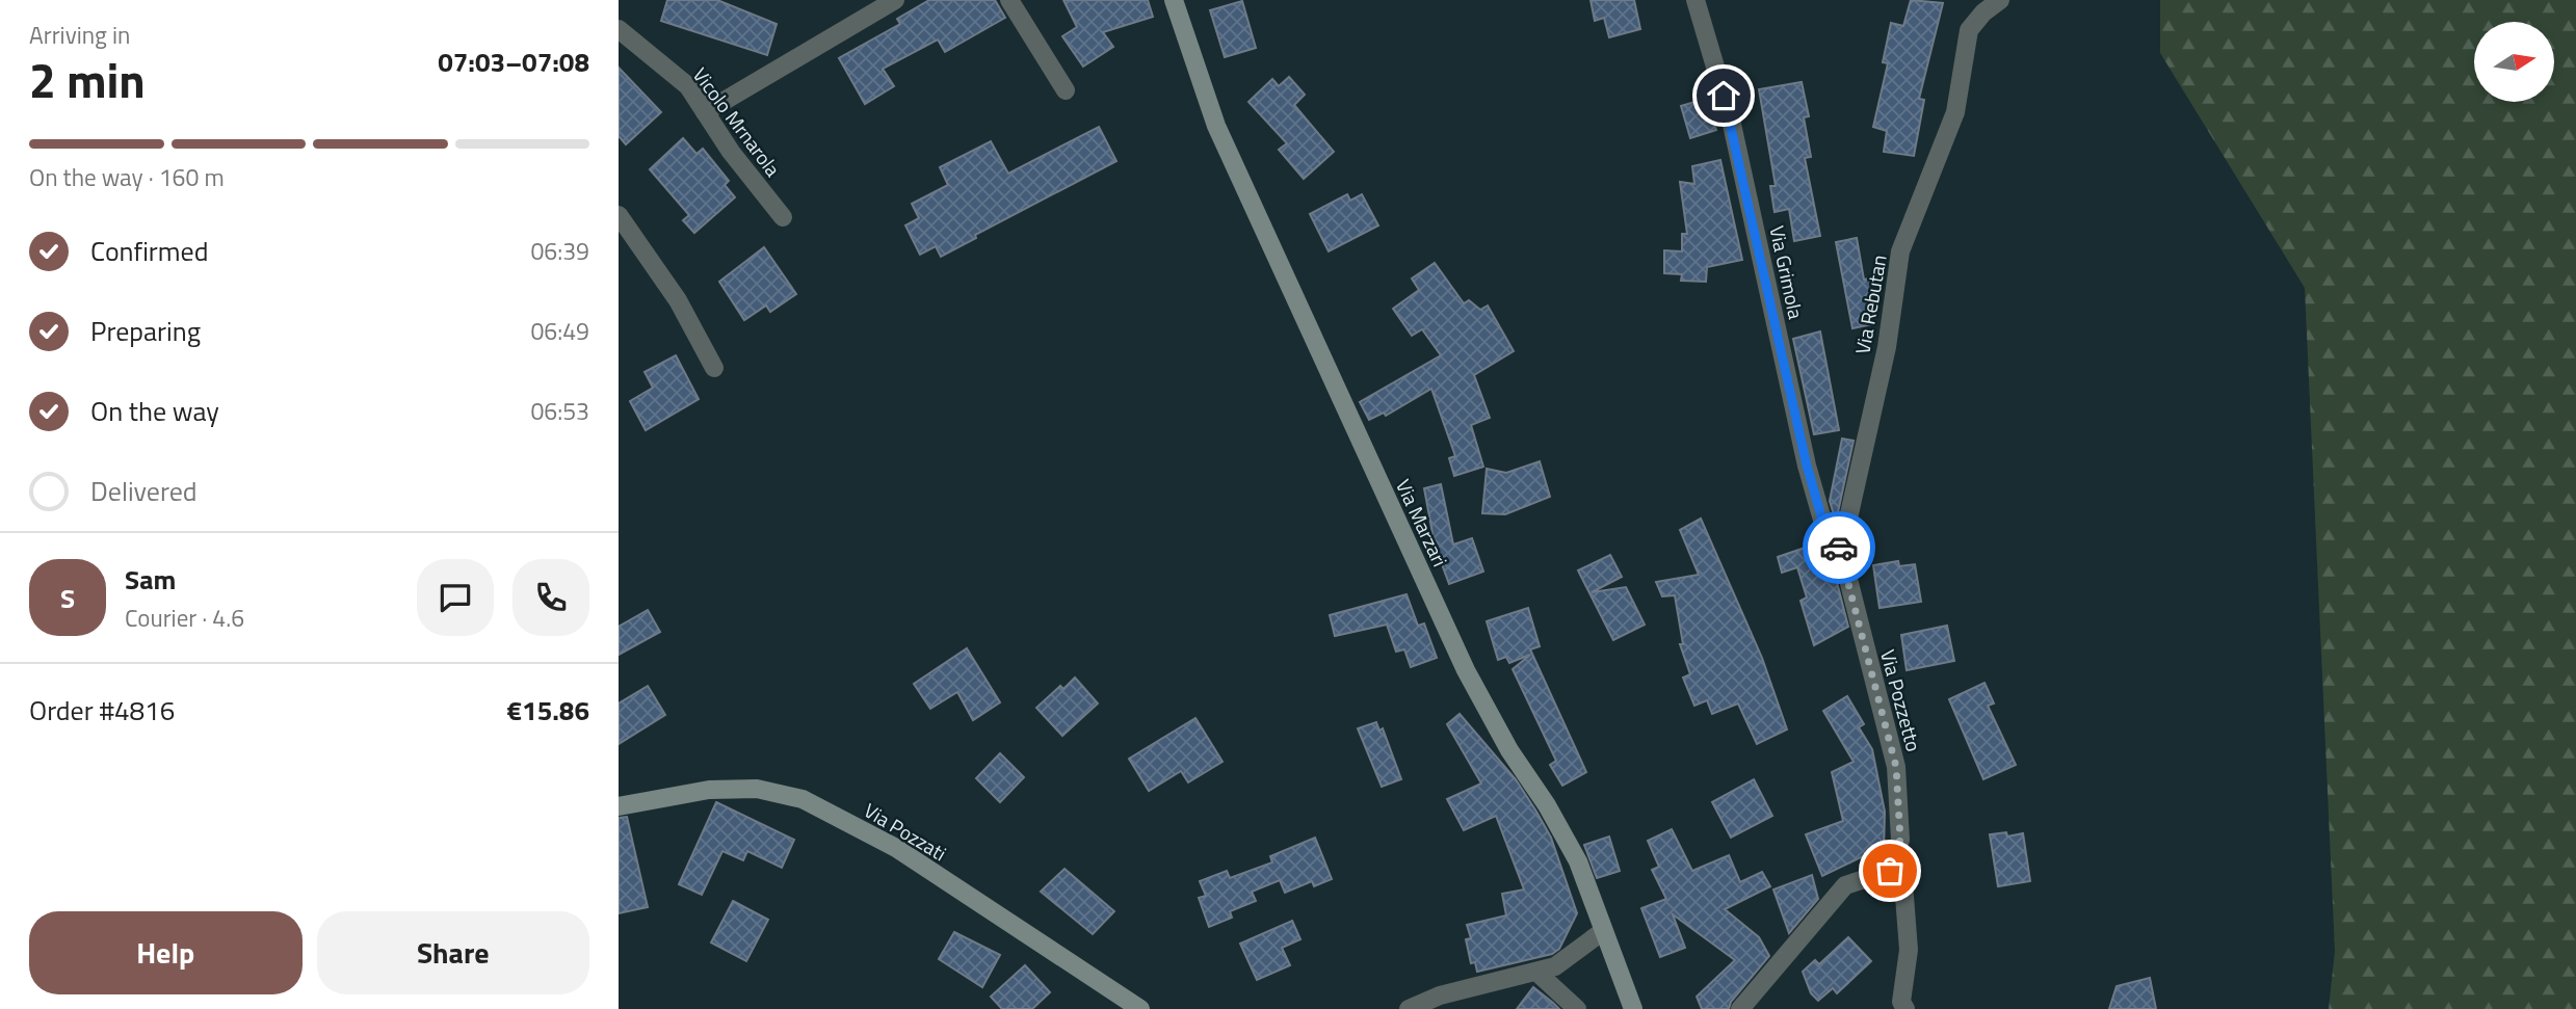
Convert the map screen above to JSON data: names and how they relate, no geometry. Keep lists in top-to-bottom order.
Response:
{
  "streets": {
    "street": [
      "Vicolo Mrnarola",
      "Via Grimola",
      "Via Rebutan",
      "Via Marzari",
      "Via Pozzetto",
      "Via Pozzati"
    ]
  },
  "crossings": [
    ["Via Grimola", "Via Rebutan"],
    ["Via Grimola", "Via Pozzetto"],
    ["Via Rebutan", "Via Pozzetto"]
  ],
  "north": "right",
  "page": {
    "heading": ["2 min", "Arriving in", "07:03–07:08"],
    "panel": [
      "Sam",
      "Courier · 4.6",
      "Order #4816",
      "€15.86"
    ],
    "bar": "On the way · 160 m",
    "list": [
      ["Confirmed", "06:39"],
      ["Preparing", "06:49"],
      ["On the way", "06:53"],
      "Delivered"
    ],
    "round": "S",
    "buttons": ["Help", "Share"]
  }
}
